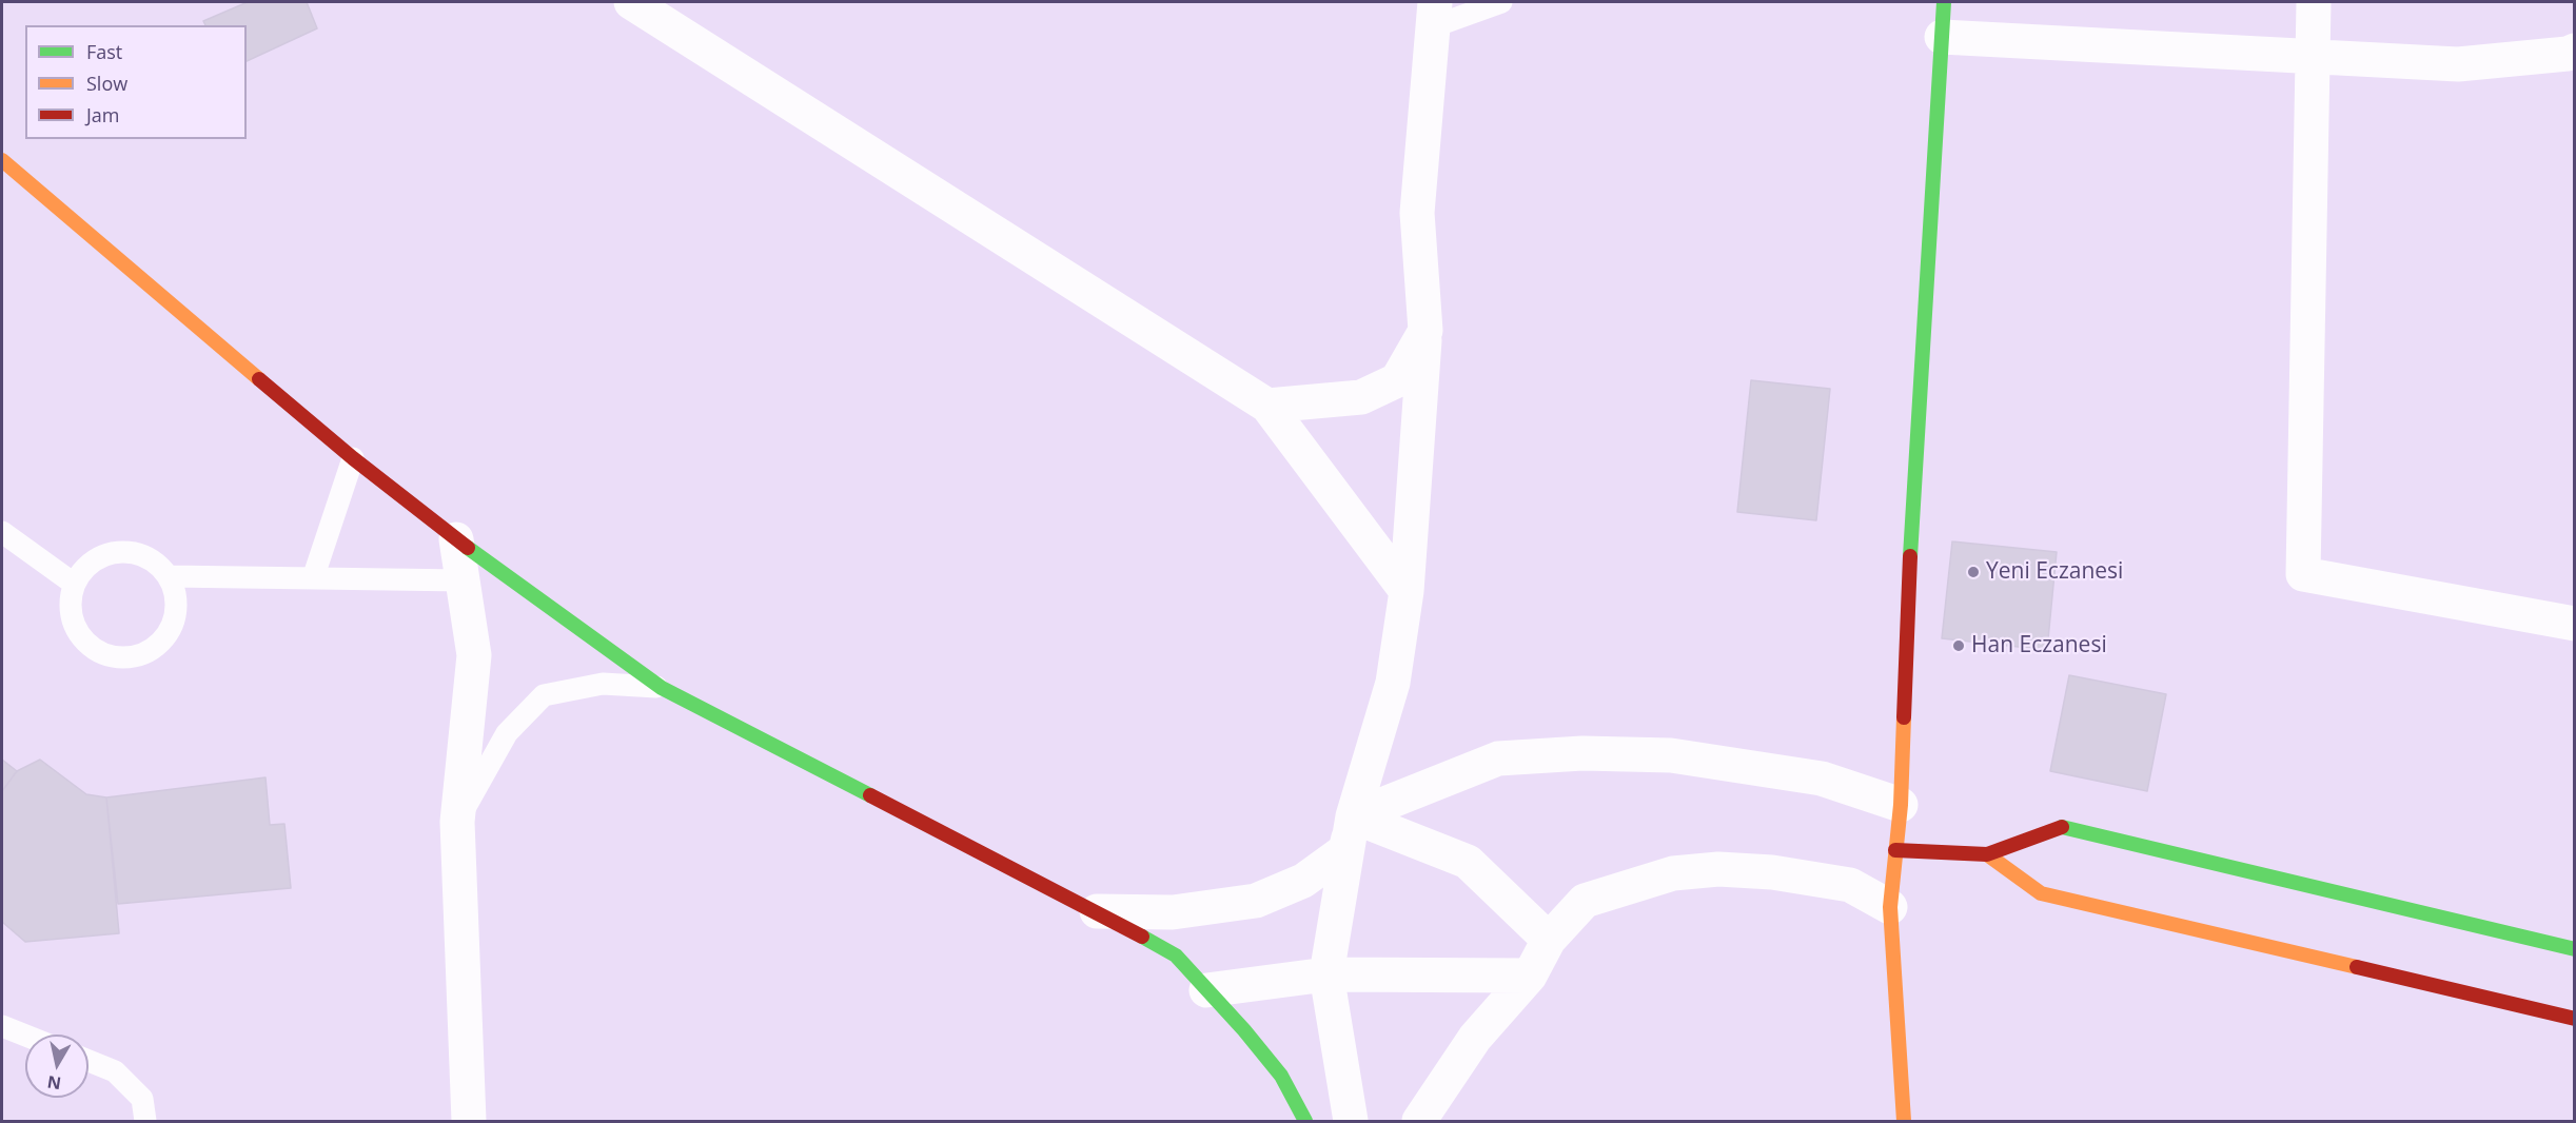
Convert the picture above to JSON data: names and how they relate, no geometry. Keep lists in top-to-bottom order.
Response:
{
  "places": ["Yeni Eczanesi", "Han Eczanesi"],
  "legend": ["Fast", "Slow", "Jam"],
  "north": "bottom"
}
